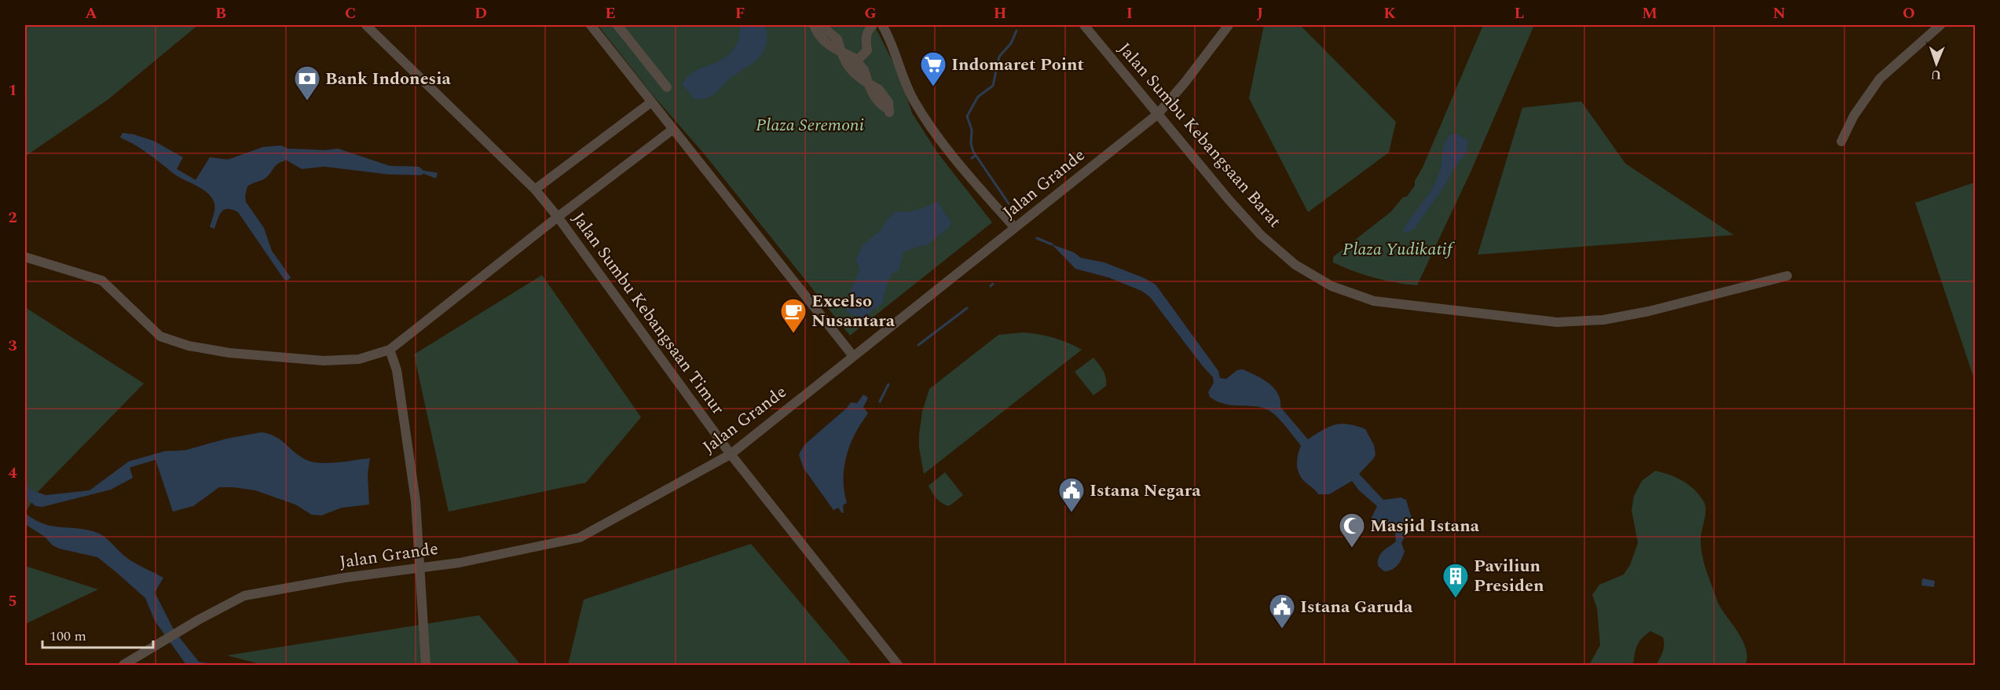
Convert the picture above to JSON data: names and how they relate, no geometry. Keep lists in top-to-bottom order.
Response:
{
  "streets": {
    "street": ["Jalan Sumbu Kebangsaan Barat", "Jalan Grande", "Jalan Sumbu Kebangsaan Timur"]
  },
  "crossings": [
    ["Jalan Sumbu Kebangsaan Barat", "Jalan Grande"],
    ["Jalan Grande", "Jalan Sumbu Kebangsaan Timur"]
  ],
  "parks": ["Plaza Seremoni", "Plaza Yudikatif"],
  "places": {
    "supermarket": ["Indomaret Point"],
    "bank": ["Bank Indonesia"],
    "cafe": ["Excelso Nusantara"],
    "public building": ["Istana Negara", "Istana Garuda"],
    "mosque": ["Masjid Istana"],
    "building": ["Paviliun Presiden"]
  },
  "scale_bar": "100 m",
  "north": "bottom",
  "grid": {
    "columns": [
      "A",
      "B",
      "C",
      "D",
      "E",
      "F",
      "G",
      "H",
      "I",
      "J",
      "K",
      "L",
      "M",
      "N",
      "O"
    ],
    "rows": [
      "1",
      "2",
      "3",
      "4",
      "5"
    ]
  }
}
